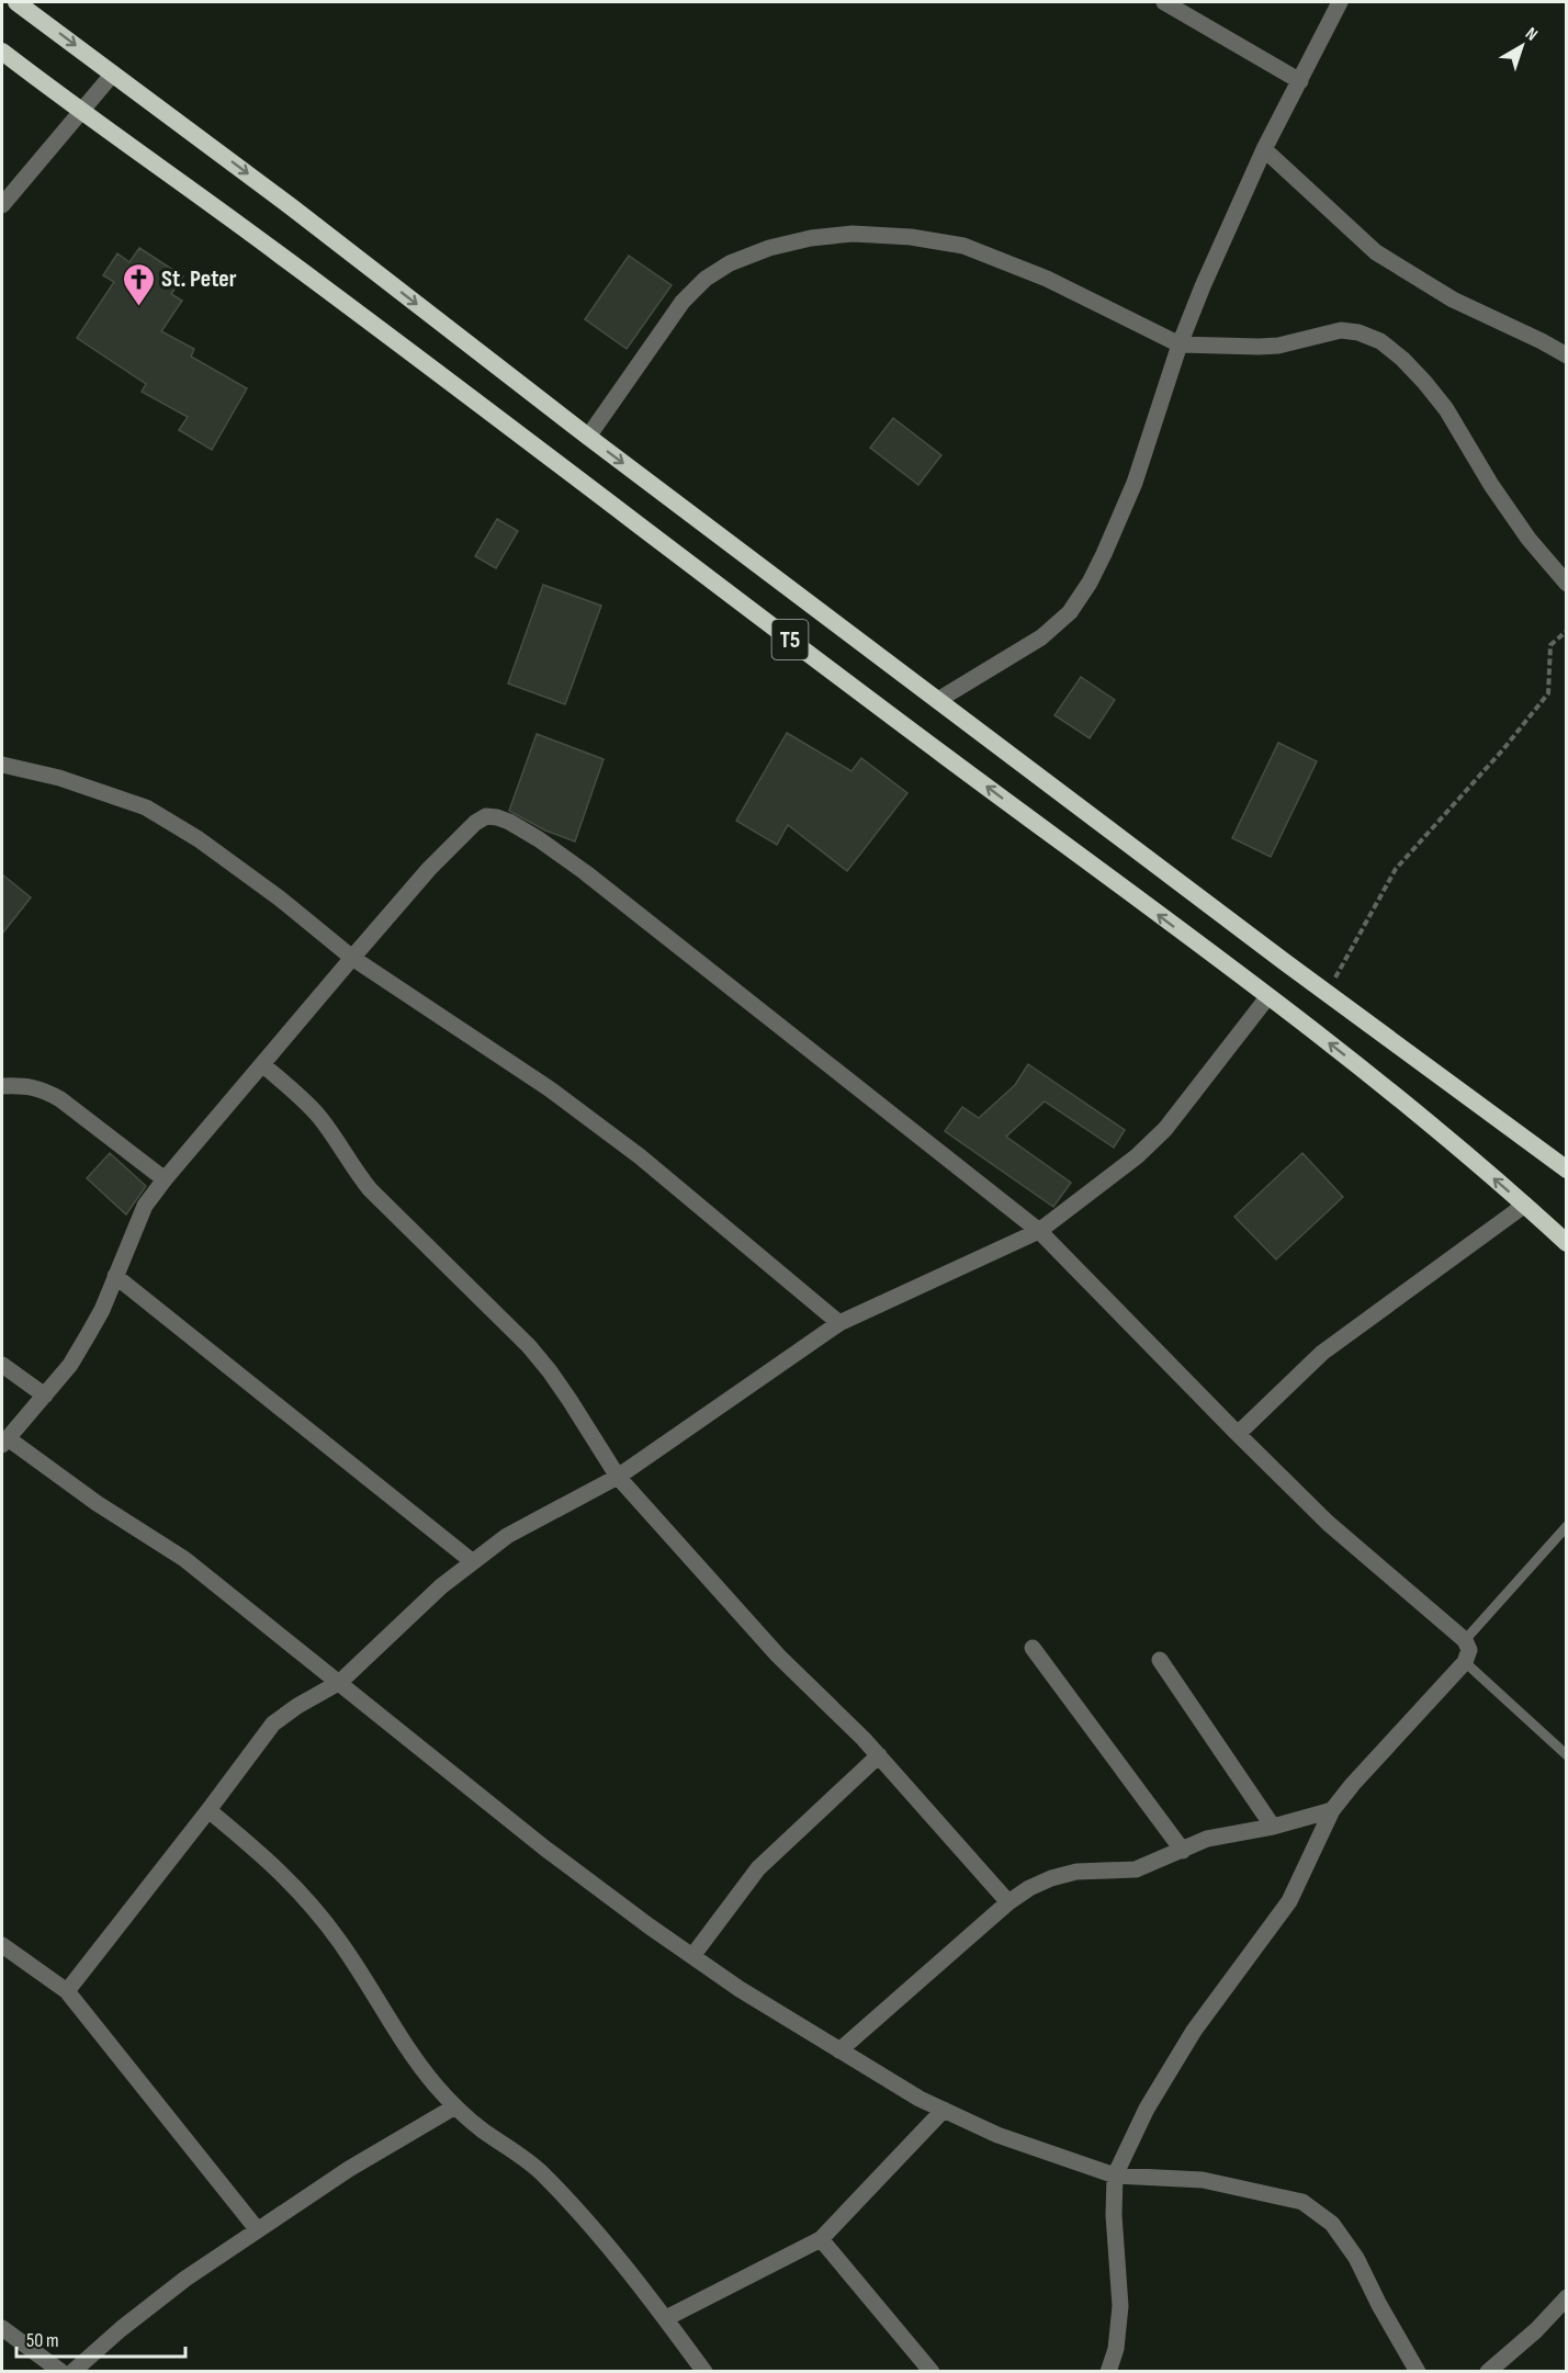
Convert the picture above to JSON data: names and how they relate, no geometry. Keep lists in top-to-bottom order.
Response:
{
  "streets": {
    "highway": ["T5"]
  },
  "places": {
    "church": ["St. Peter"]
  },
  "scale_bar": "50 m",
  "north": "top right"
}
